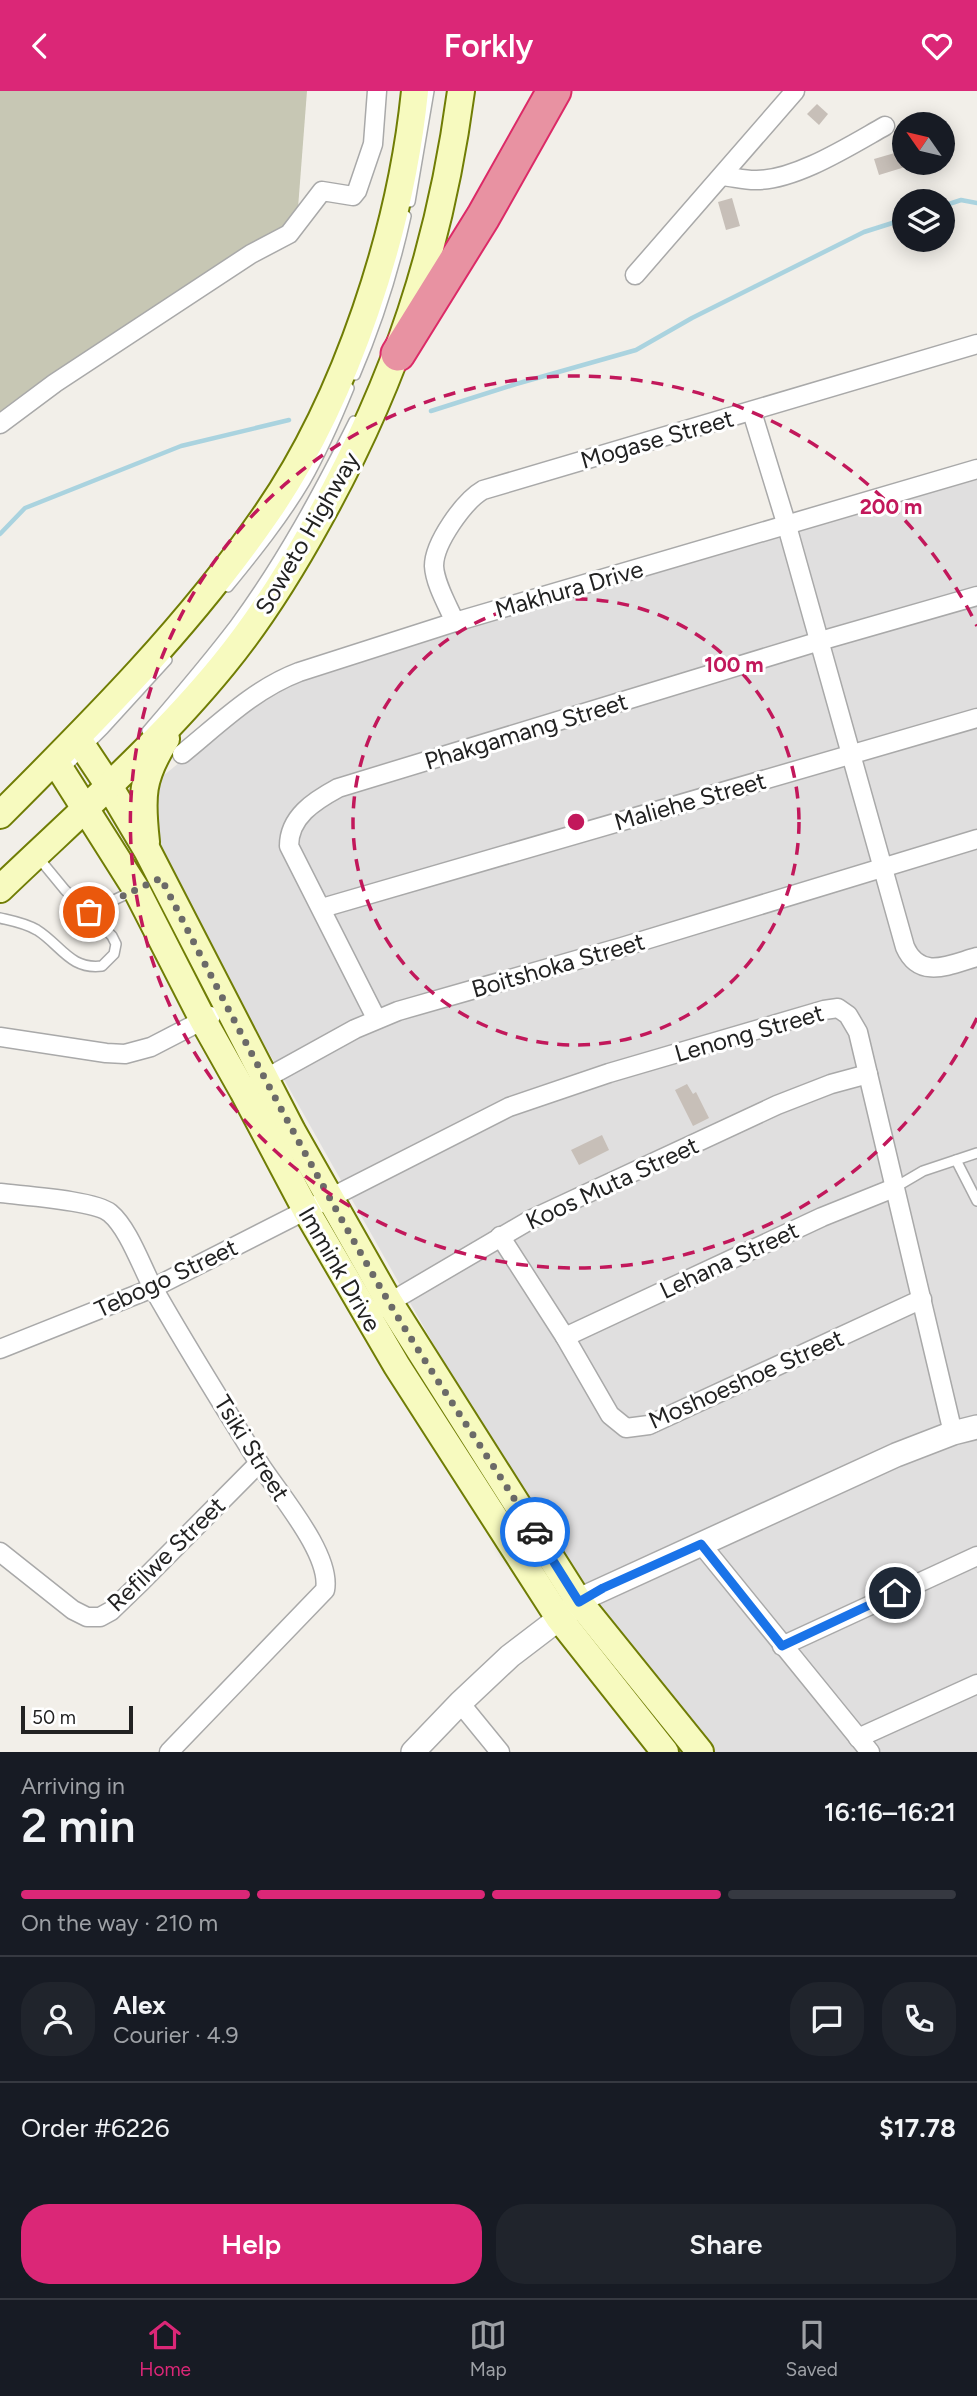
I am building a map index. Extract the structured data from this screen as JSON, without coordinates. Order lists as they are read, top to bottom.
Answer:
{
  "streets": {
    "main road": ["Soweto Highway", "Immink Drive"],
    "street": [
      "Mogase Street",
      "Makhura Drive",
      "Phakgamang Street",
      "Maliehe Street",
      "Boitshoka Street",
      "Lenong Street",
      "Koos Muta Street",
      "Lehana Street",
      "Tebogo Street",
      "Moshoeshoe Street",
      "Tsiki Street",
      "Refilwe Street"
    ]
  },
  "crossings": [
    ["Mogase Street", "Makhura Drive"],
    ["Soweto Highway", "Immink Drive"],
    ["Phakgamang Street", "Maliehe Street"],
    ["Phakgamang Street", "Boitshoka Street"],
    ["Boitshoka Street", "Immink Drive"],
    ["Lenong Street", "Koos Muta Street"],
    ["Lenong Street", "Lehana Street"],
    ["Lenong Street", "Immink Drive"],
    ["Lenong Street", "Tebogo Street"],
    ["Lenong Street", "Moshoeshoe Street"],
    ["Koos Muta Street", "Immink Drive"],
    ["Koos Muta Street", "Moshoeshoe Street"],
    ["Lehana Street", "Moshoeshoe Street"],
    ["Immink Drive", "Tebogo Street"],
    ["Tebogo Street", "Tsiki Street"],
    ["Tsiki Street", "Refilwe Street"]
  ],
  "scale_bar": "50 m",
  "north": "top left",
  "page": {
    "header": "Forkly",
    "scale": "50 m",
    "heading": ["2 min", "Arriving in", "16:16–16:21"],
    "panel": [
      "Alex",
      "Courier · 4.9",
      "Order #6226",
      "$17.78"
    ],
    "bar": "On the way · 210 m",
    "buttons": ["Help", "Share"],
    "tabs": ["Home", "Map", "Saved"]
  },
  "rings": ["200 m", "100 m"]
}
